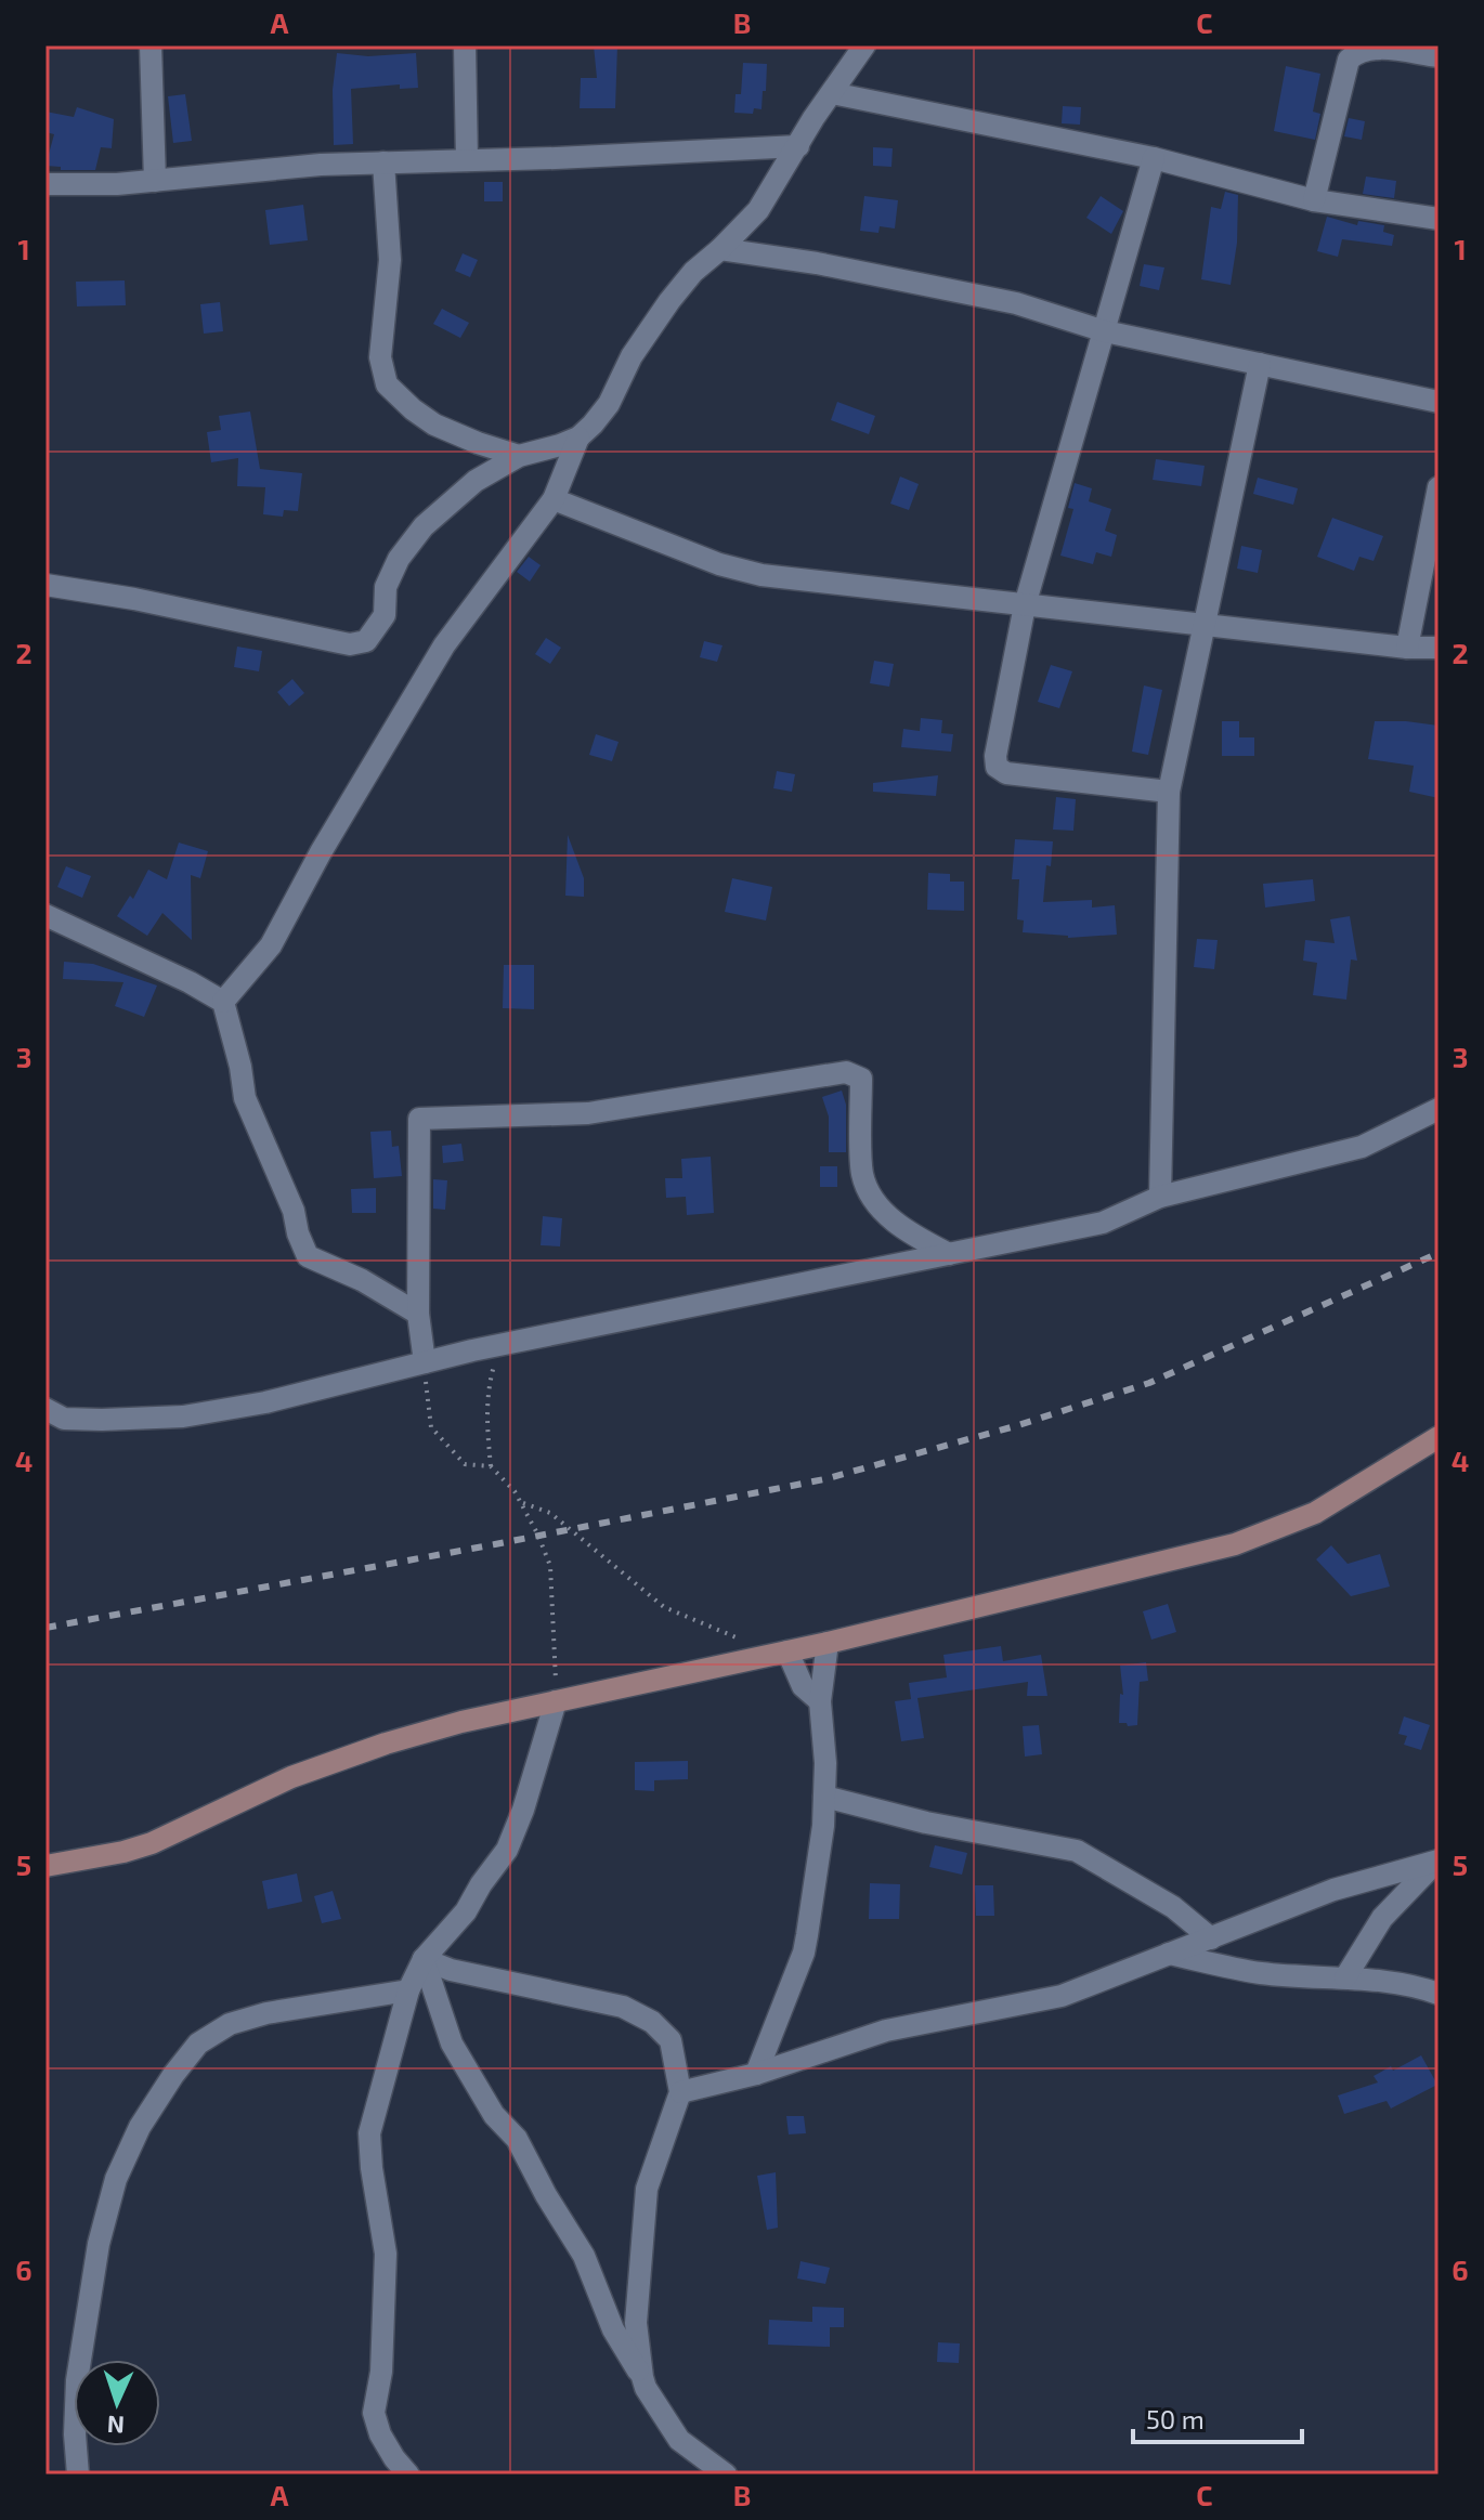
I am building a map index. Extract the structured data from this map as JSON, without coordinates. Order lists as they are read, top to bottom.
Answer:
{
  "scale_bar": "50 m",
  "north": "bottom",
  "grid": {
    "columns": ["A", "B", "C"],
    "rows": [
      "1",
      "2",
      "3",
      "4",
      "5",
      "6"
    ]
  }
}
